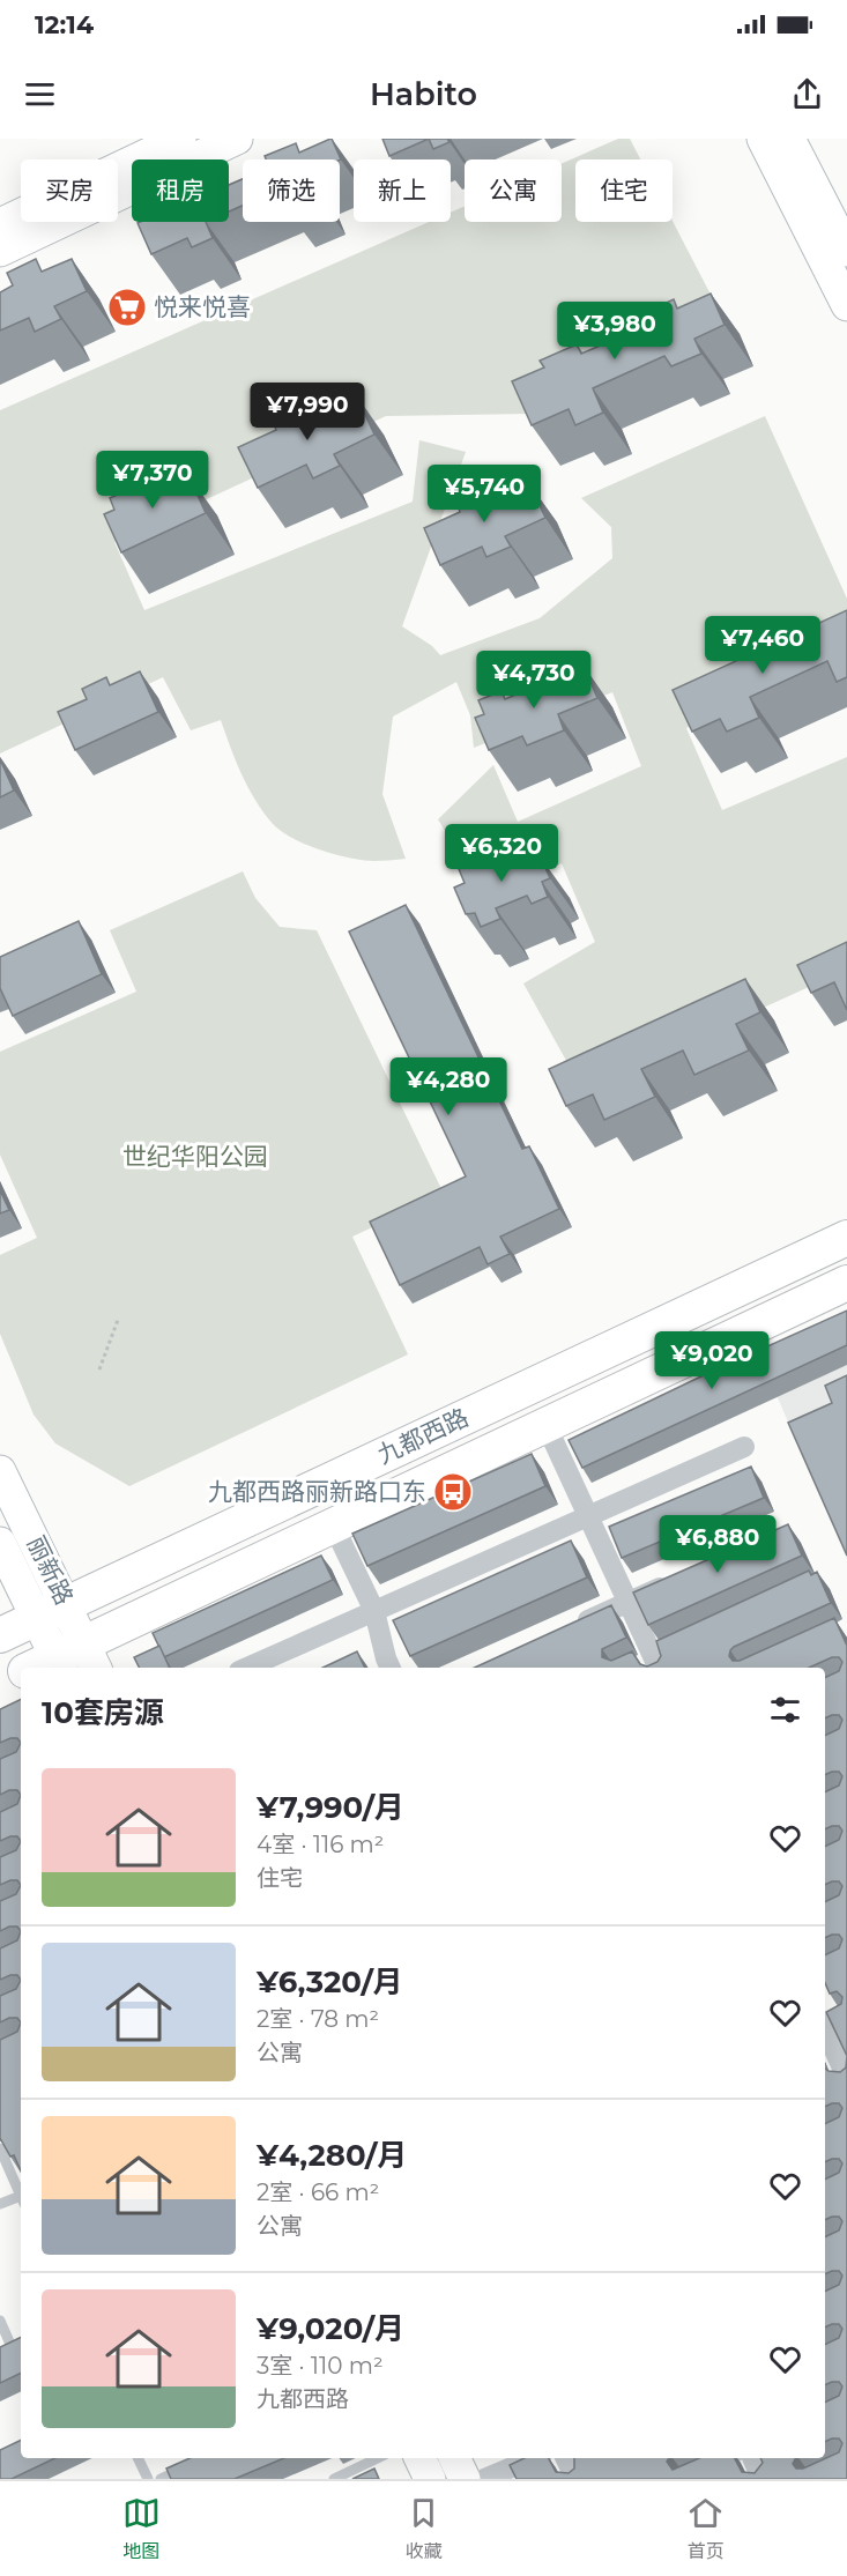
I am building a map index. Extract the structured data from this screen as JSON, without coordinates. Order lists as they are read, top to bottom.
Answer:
{
  "streets": {
    "main road": ["九都西路", "丽新路"]
  },
  "crossings": [
    ["九都西路", "丽新路"]
  ],
  "parks": ["世纪华阳公园"],
  "places": {
    "supermarket": ["悦来悦喜"],
    "bus stop": ["九都西路丽新路口东"]
  },
  "page": {
    "status": "12:14",
    "header": "Habito",
    "chip": [
      "买房",
      "租房",
      "筛选",
      "新上",
      "公寓",
      "住宅"
    ],
    "price": [
      "¥3,980",
      "¥7,990",
      "¥7,370",
      "¥5,740",
      "¥7,460",
      "¥4,730",
      "¥6,320",
      "¥4,280",
      "¥9,020",
      "¥6,880"
    ],
    "heading": "10套房源",
    "list": [
      {
        "name": "¥7,990/月",
        "note": "4室 · 116 m² · 住宅"
      },
      {
        "name": "¥6,320/月",
        "note": "2室 · 78 m² · 公寓"
      },
      {
        "name": "¥4,280/月",
        "note": "2室 · 66 m² · 公寓"
      },
      {
        "name": "¥9,020/月",
        "note": "3室 · 110 m² · 九都西路"
      }
    ],
    "tabs": ["地图", "收藏", "首页"]
  }
}
